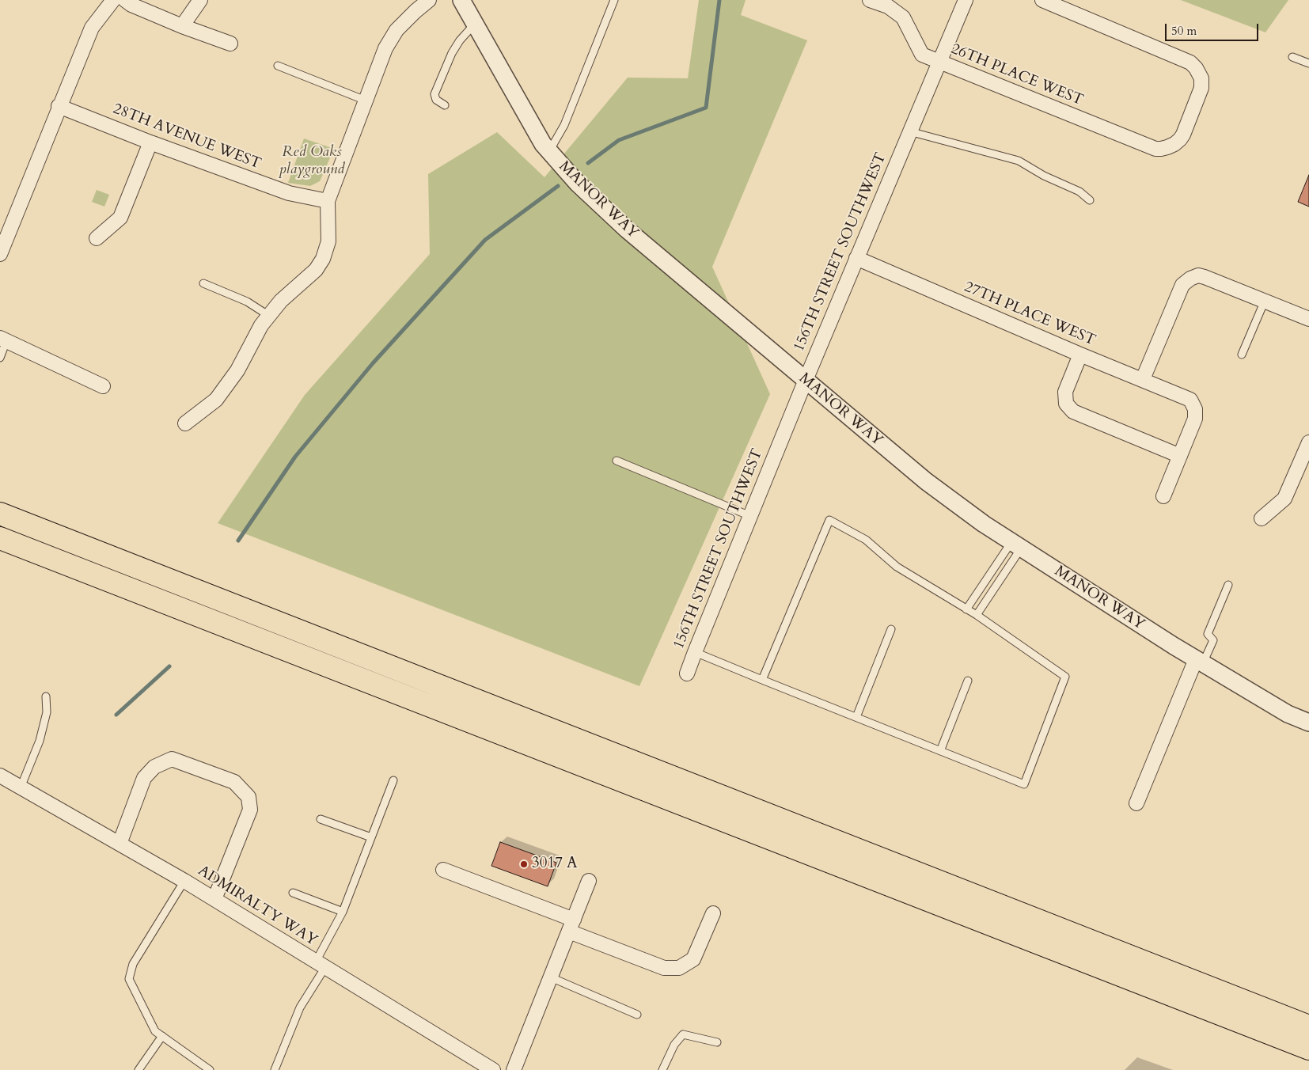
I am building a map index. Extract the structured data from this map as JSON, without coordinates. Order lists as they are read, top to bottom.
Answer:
{
  "streets": {
    "street": [
      "26TH PLACE WEST",
      "28TH AVENUE WEST",
      "MANOR WAY",
      "156TH STREET SOUTHWEST",
      "27TH PLACE WEST",
      "ADMIRALTY WAY"
    ]
  },
  "crossings": [
    ["26TH PLACE WEST", "156TH STREET SOUTHWEST"],
    ["MANOR WAY", "156TH STREET SOUTHWEST"],
    ["156TH STREET SOUTHWEST", "27TH PLACE WEST"]
  ],
  "parks": ["Red Oaks playground"],
  "places": ["3017 A"],
  "scale_bar": "50 m"
}
